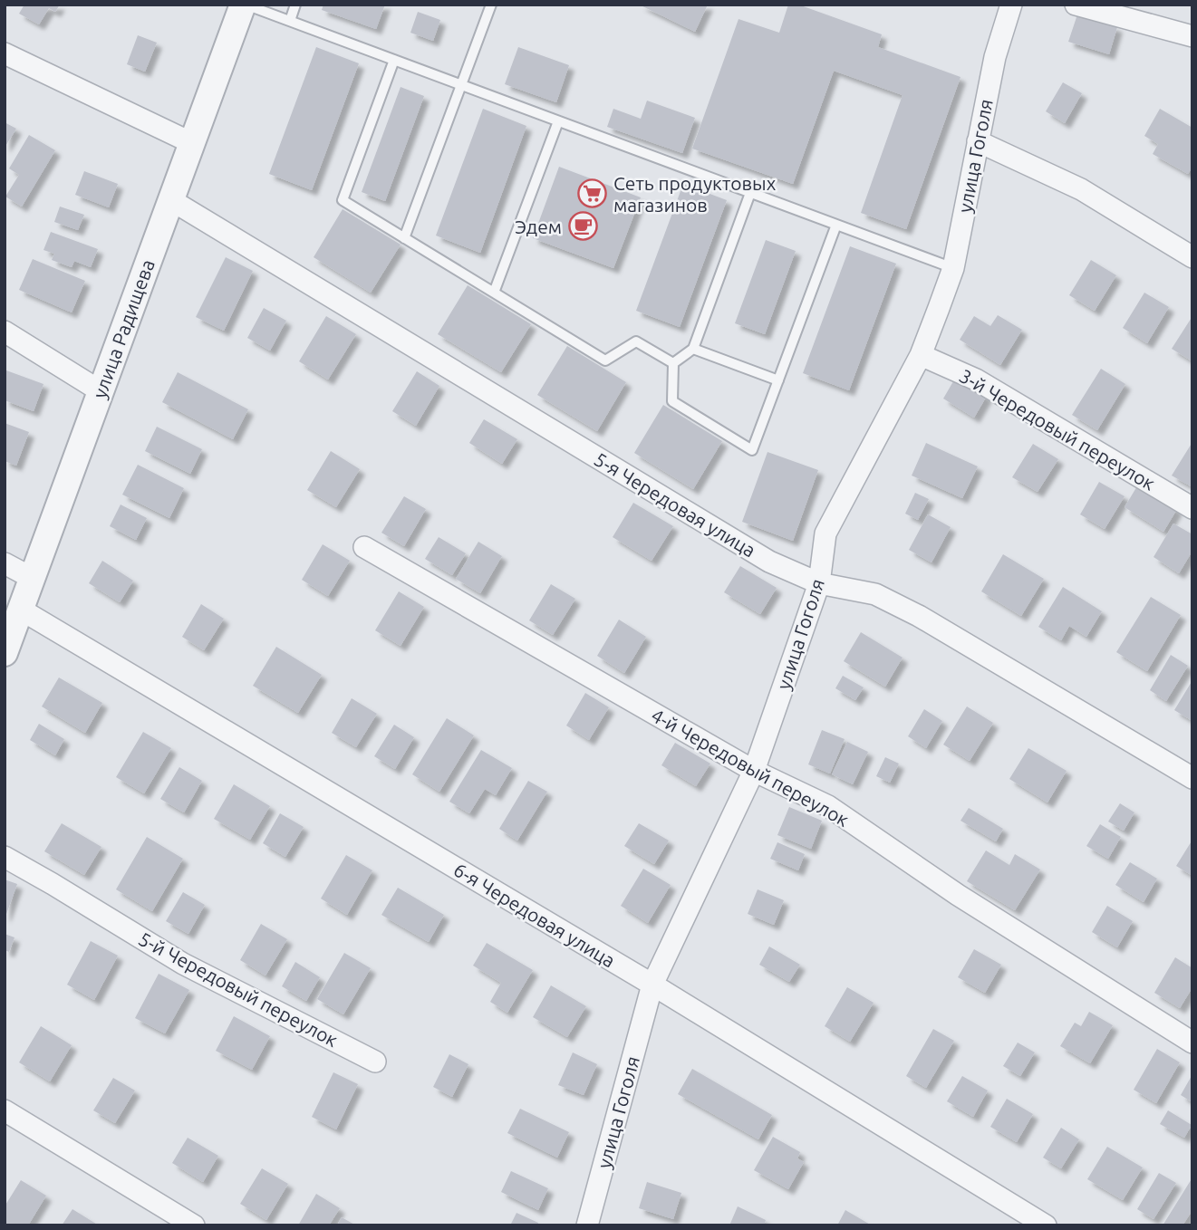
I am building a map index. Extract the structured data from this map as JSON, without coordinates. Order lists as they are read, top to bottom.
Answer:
{
  "streets": {
    "street": [
      "улица Гоголя",
      "улица Радищева",
      "3-й Чередовый переулок",
      "5-я Чередовая улица",
      "4-й Чередовый переулок",
      "6-я Чередовая улица",
      "5-й Чередовый переулок"
    ]
  },
  "crossings": [
    ["улица Гоголя", "3-й Чередовый переулок"],
    ["улица Гоголя", "5-я Чередовая улица"],
    ["улица Гоголя", "4-й Чередовый переулок"],
    ["улица Гоголя", "6-я Чередовая улица"],
    ["улица Радищева", "5-я Чередовая улица"],
    ["улица Радищева", "6-я Чередовая улица"]
  ],
  "places": {
    "supermarket": ["Сеть продуктовых магазинов"],
    "cafe": ["Эдем"]
  }
}
